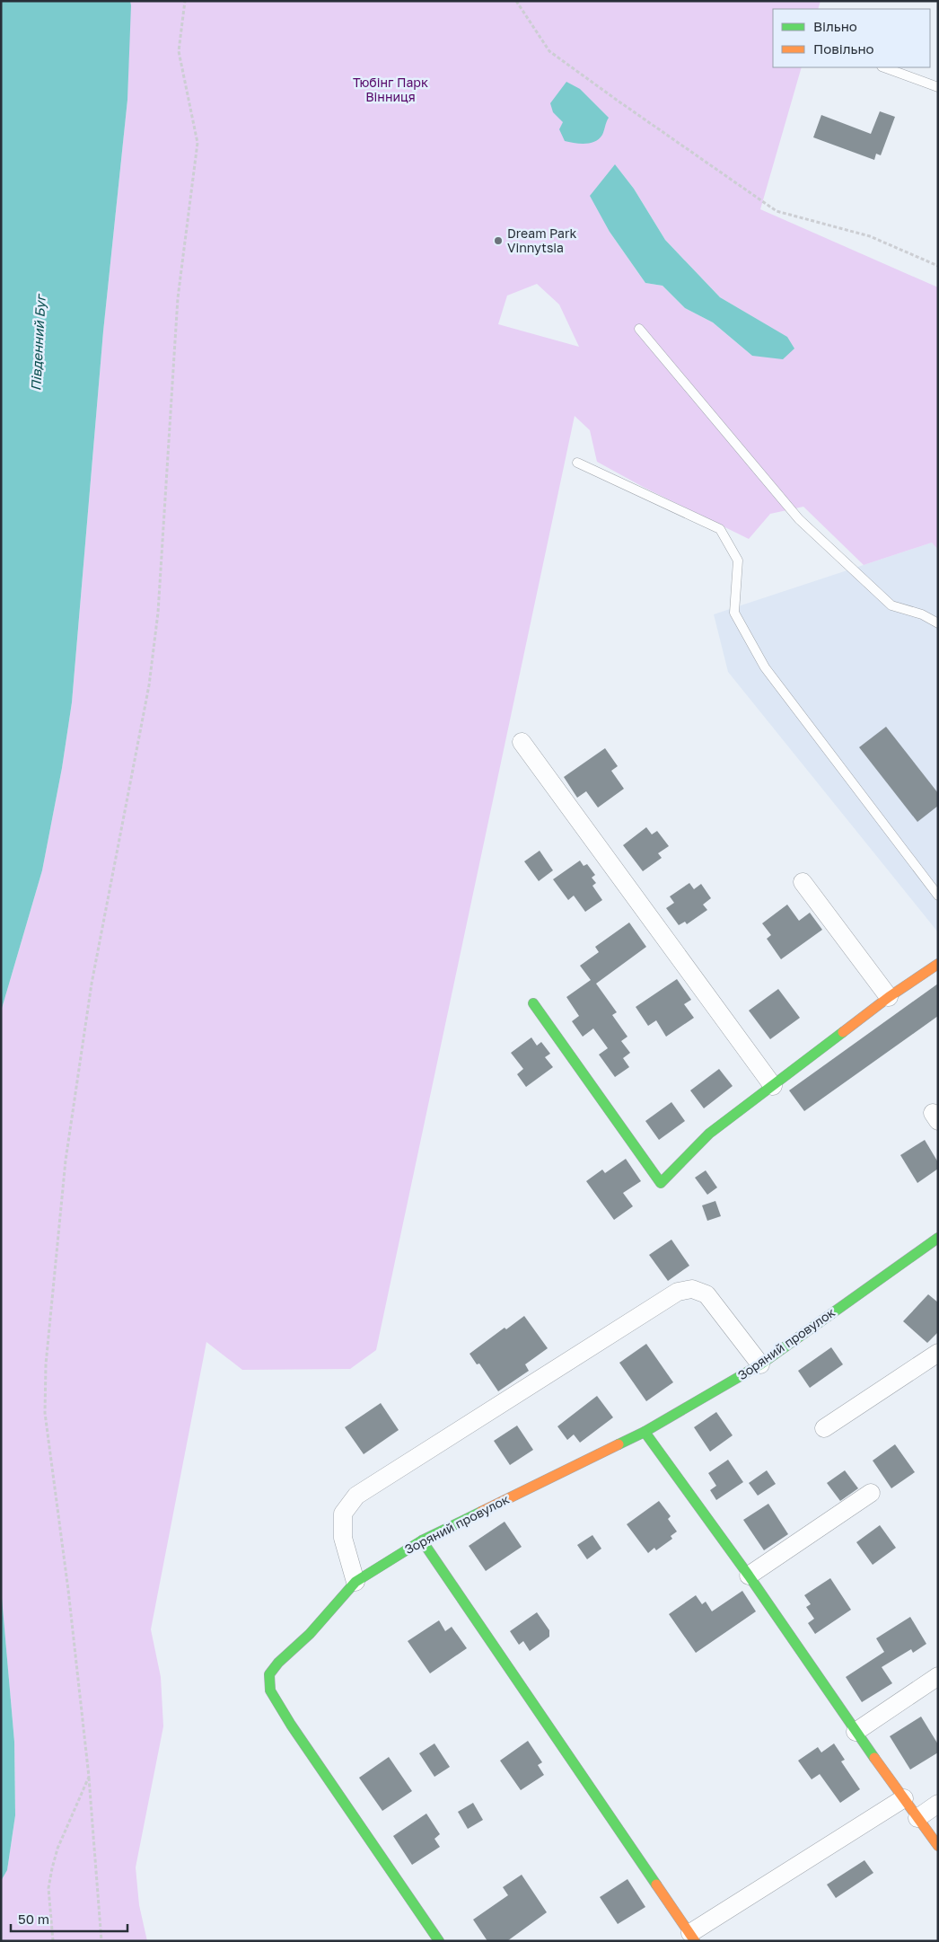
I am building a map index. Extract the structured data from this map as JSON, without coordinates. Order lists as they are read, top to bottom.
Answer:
{
  "streets": {
    "street": ["Зоряний провулок"]
  },
  "water": ["Південний Буг"],
  "parks": ["Тюбінг Парк Вінниця"],
  "places": ["Dream Park Vinnytsia"],
  "legend": ["Вільно", "Повільно"],
  "scale_bar": "50 m"
}
